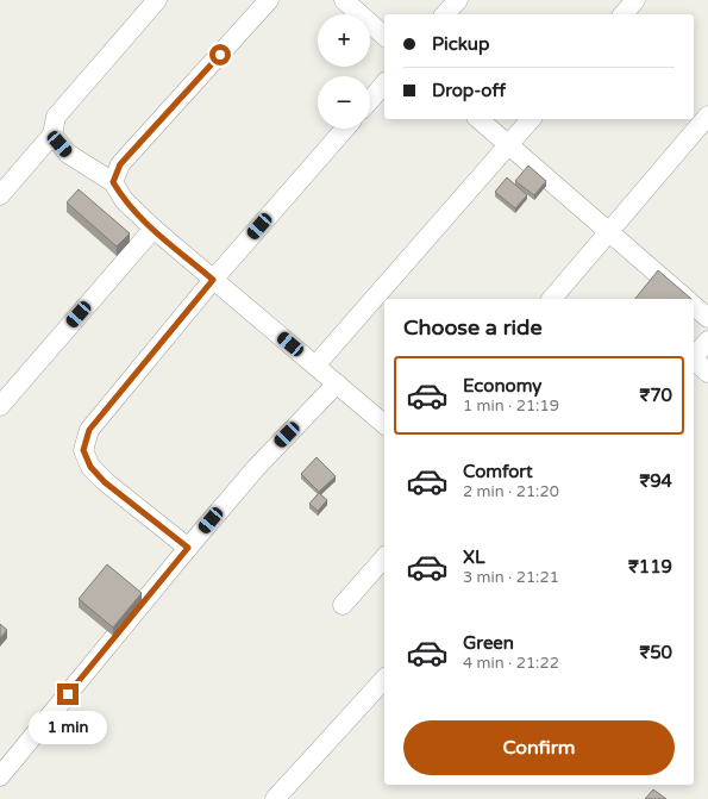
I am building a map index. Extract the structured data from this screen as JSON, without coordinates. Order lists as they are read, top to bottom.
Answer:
{
  "page": {
    "map_buttons": ["+", "−"],
    "banner": ["Pickup", "Drop-off"],
    "heading": "Choose a ride",
    "list": [
      {
        "name": "Economy",
        "note": "1 min · 21:19",
        "value": "₹70"
      },
      {
        "name": "Comfort",
        "note": "2 min · 21:20",
        "value": "₹94"
      },
      {
        "name": "XL",
        "note": "3 min · 21:21",
        "value": "₹119"
      },
      {
        "name": "Green",
        "note": "4 min · 21:22",
        "value": "₹50"
      }
    ],
    "bubble": "1 min",
    "buttons": "Confirm"
  }
}
